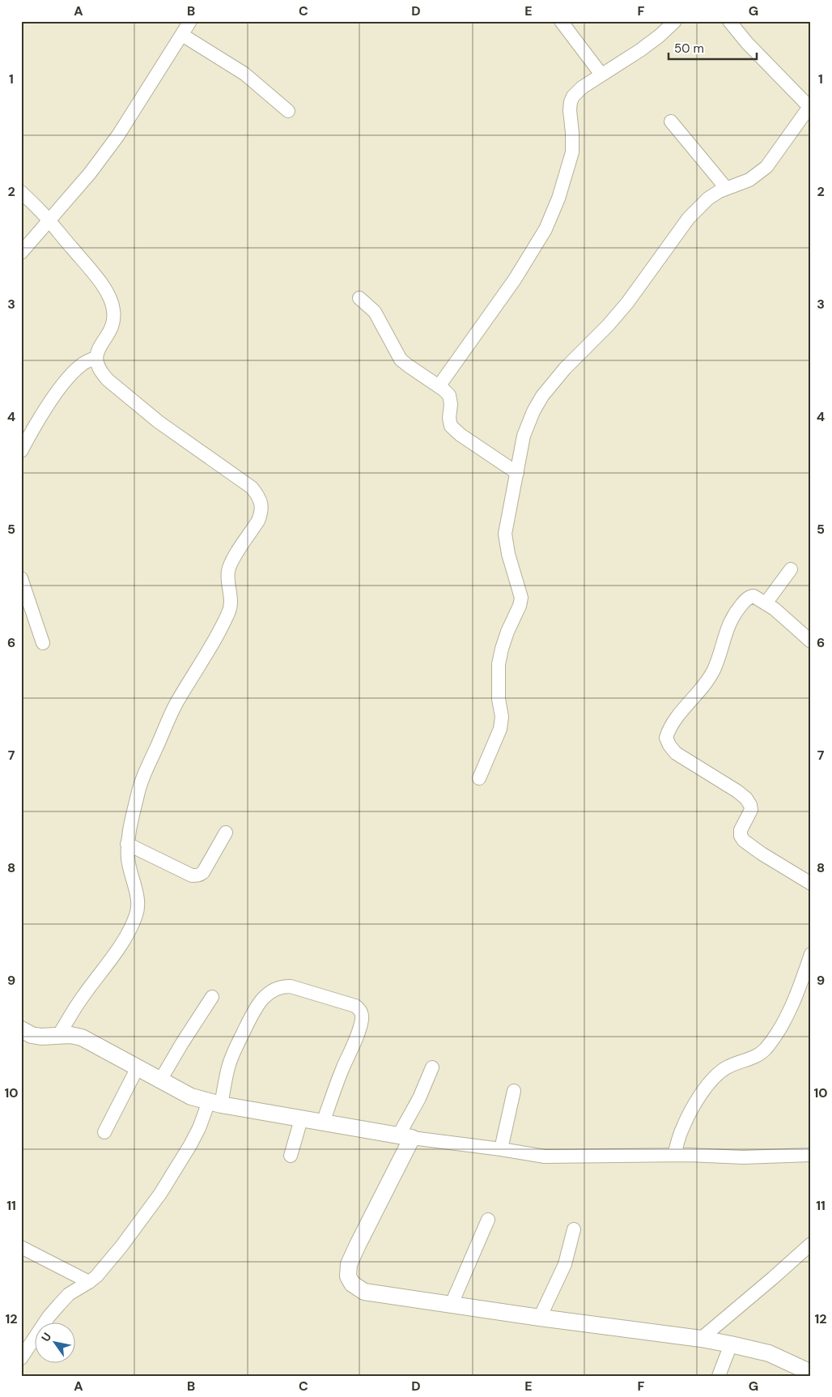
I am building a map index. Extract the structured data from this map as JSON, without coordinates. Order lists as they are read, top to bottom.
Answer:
{
  "scale_bar": "50 m",
  "north": "top left",
  "grid": {
    "columns": [
      "A",
      "B",
      "C",
      "D",
      "E",
      "F",
      "G"
    ],
    "rows": [
      "1",
      "2",
      "3",
      "4",
      "5",
      "6",
      "7",
      "8",
      "9",
      "10",
      "11",
      "12"
    ]
  }
}
